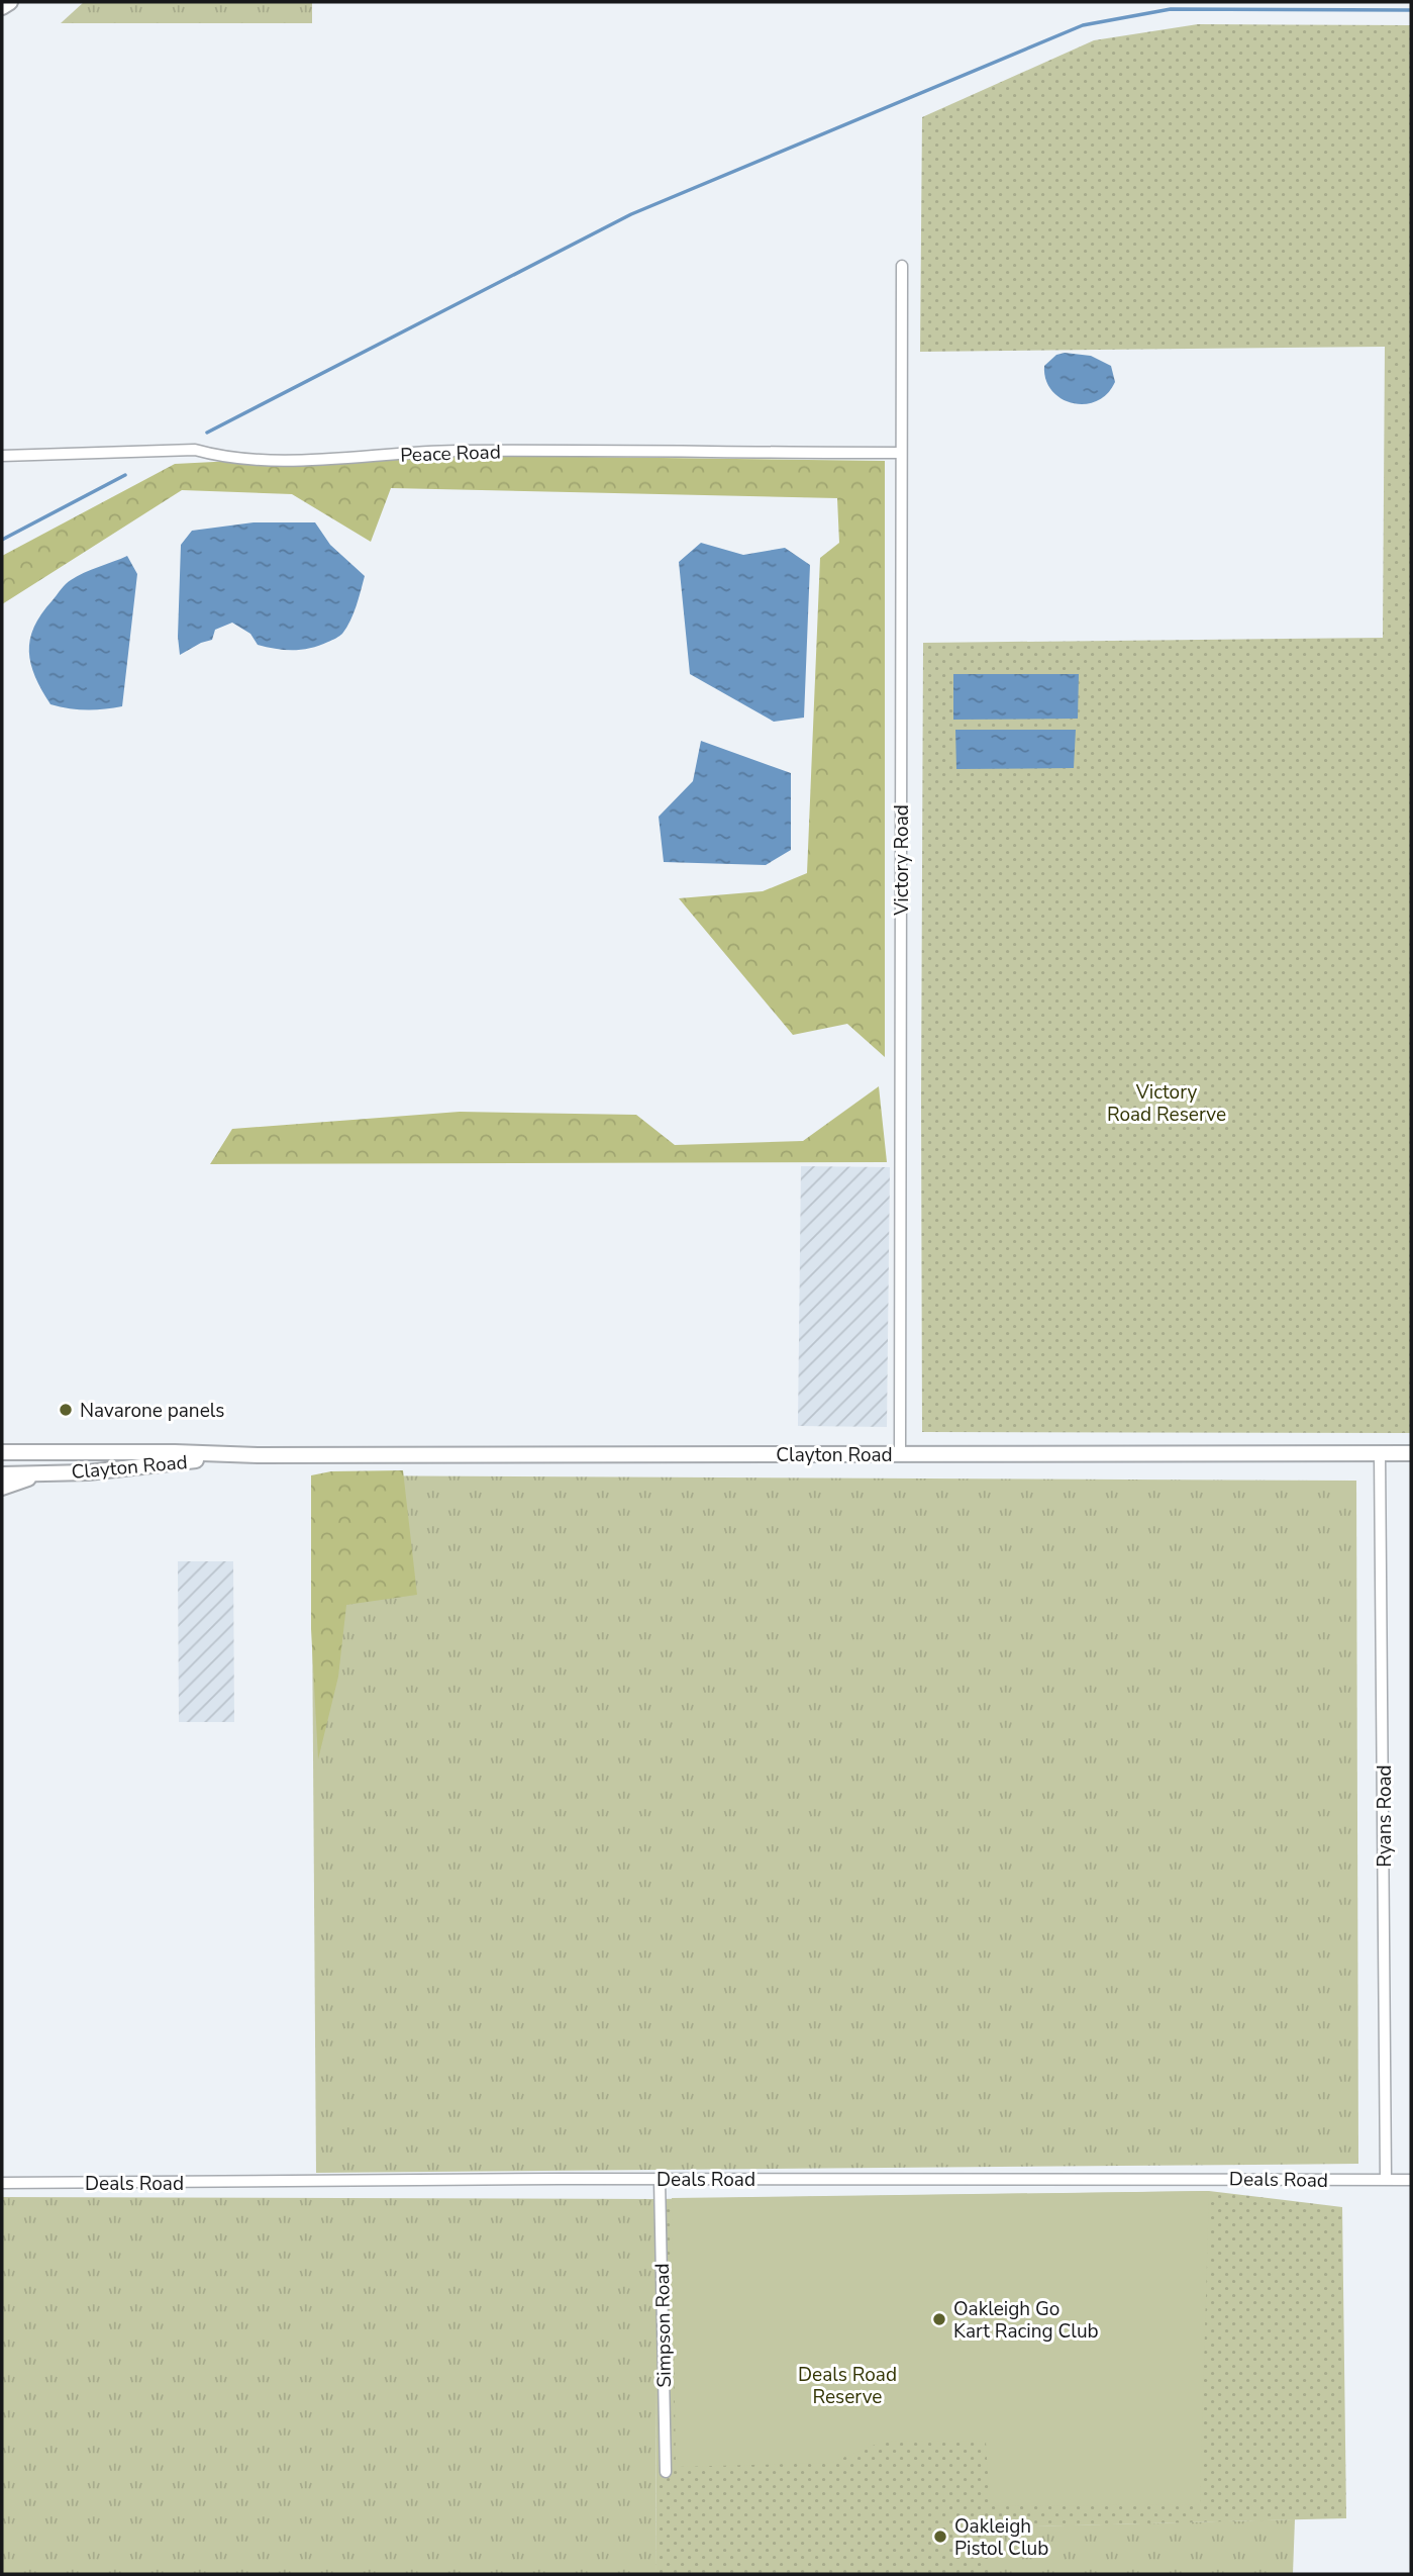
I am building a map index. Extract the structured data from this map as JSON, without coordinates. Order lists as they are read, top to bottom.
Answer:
{
  "streets": {
    "main road": ["Clayton Road"],
    "street": [
      "Peace Road",
      "Victory Road",
      "Ryans Road",
      "Deals Road",
      "Simpson Road"
    ]
  },
  "crossings": [
    ["Peace Road", "Victory Road"],
    ["Victory Road", "Clayton Road"],
    ["Clayton Road", "Ryans Road"],
    ["Ryans Road", "Deals Road"],
    ["Deals Road", "Simpson Road"]
  ],
  "parks": ["Victory Road Reserve", "Deals Road Reserve"],
  "places": ["Navarone panels", "Oakleigh Go Kart Racing Club", "Oakleigh Pistol Club"]
}
